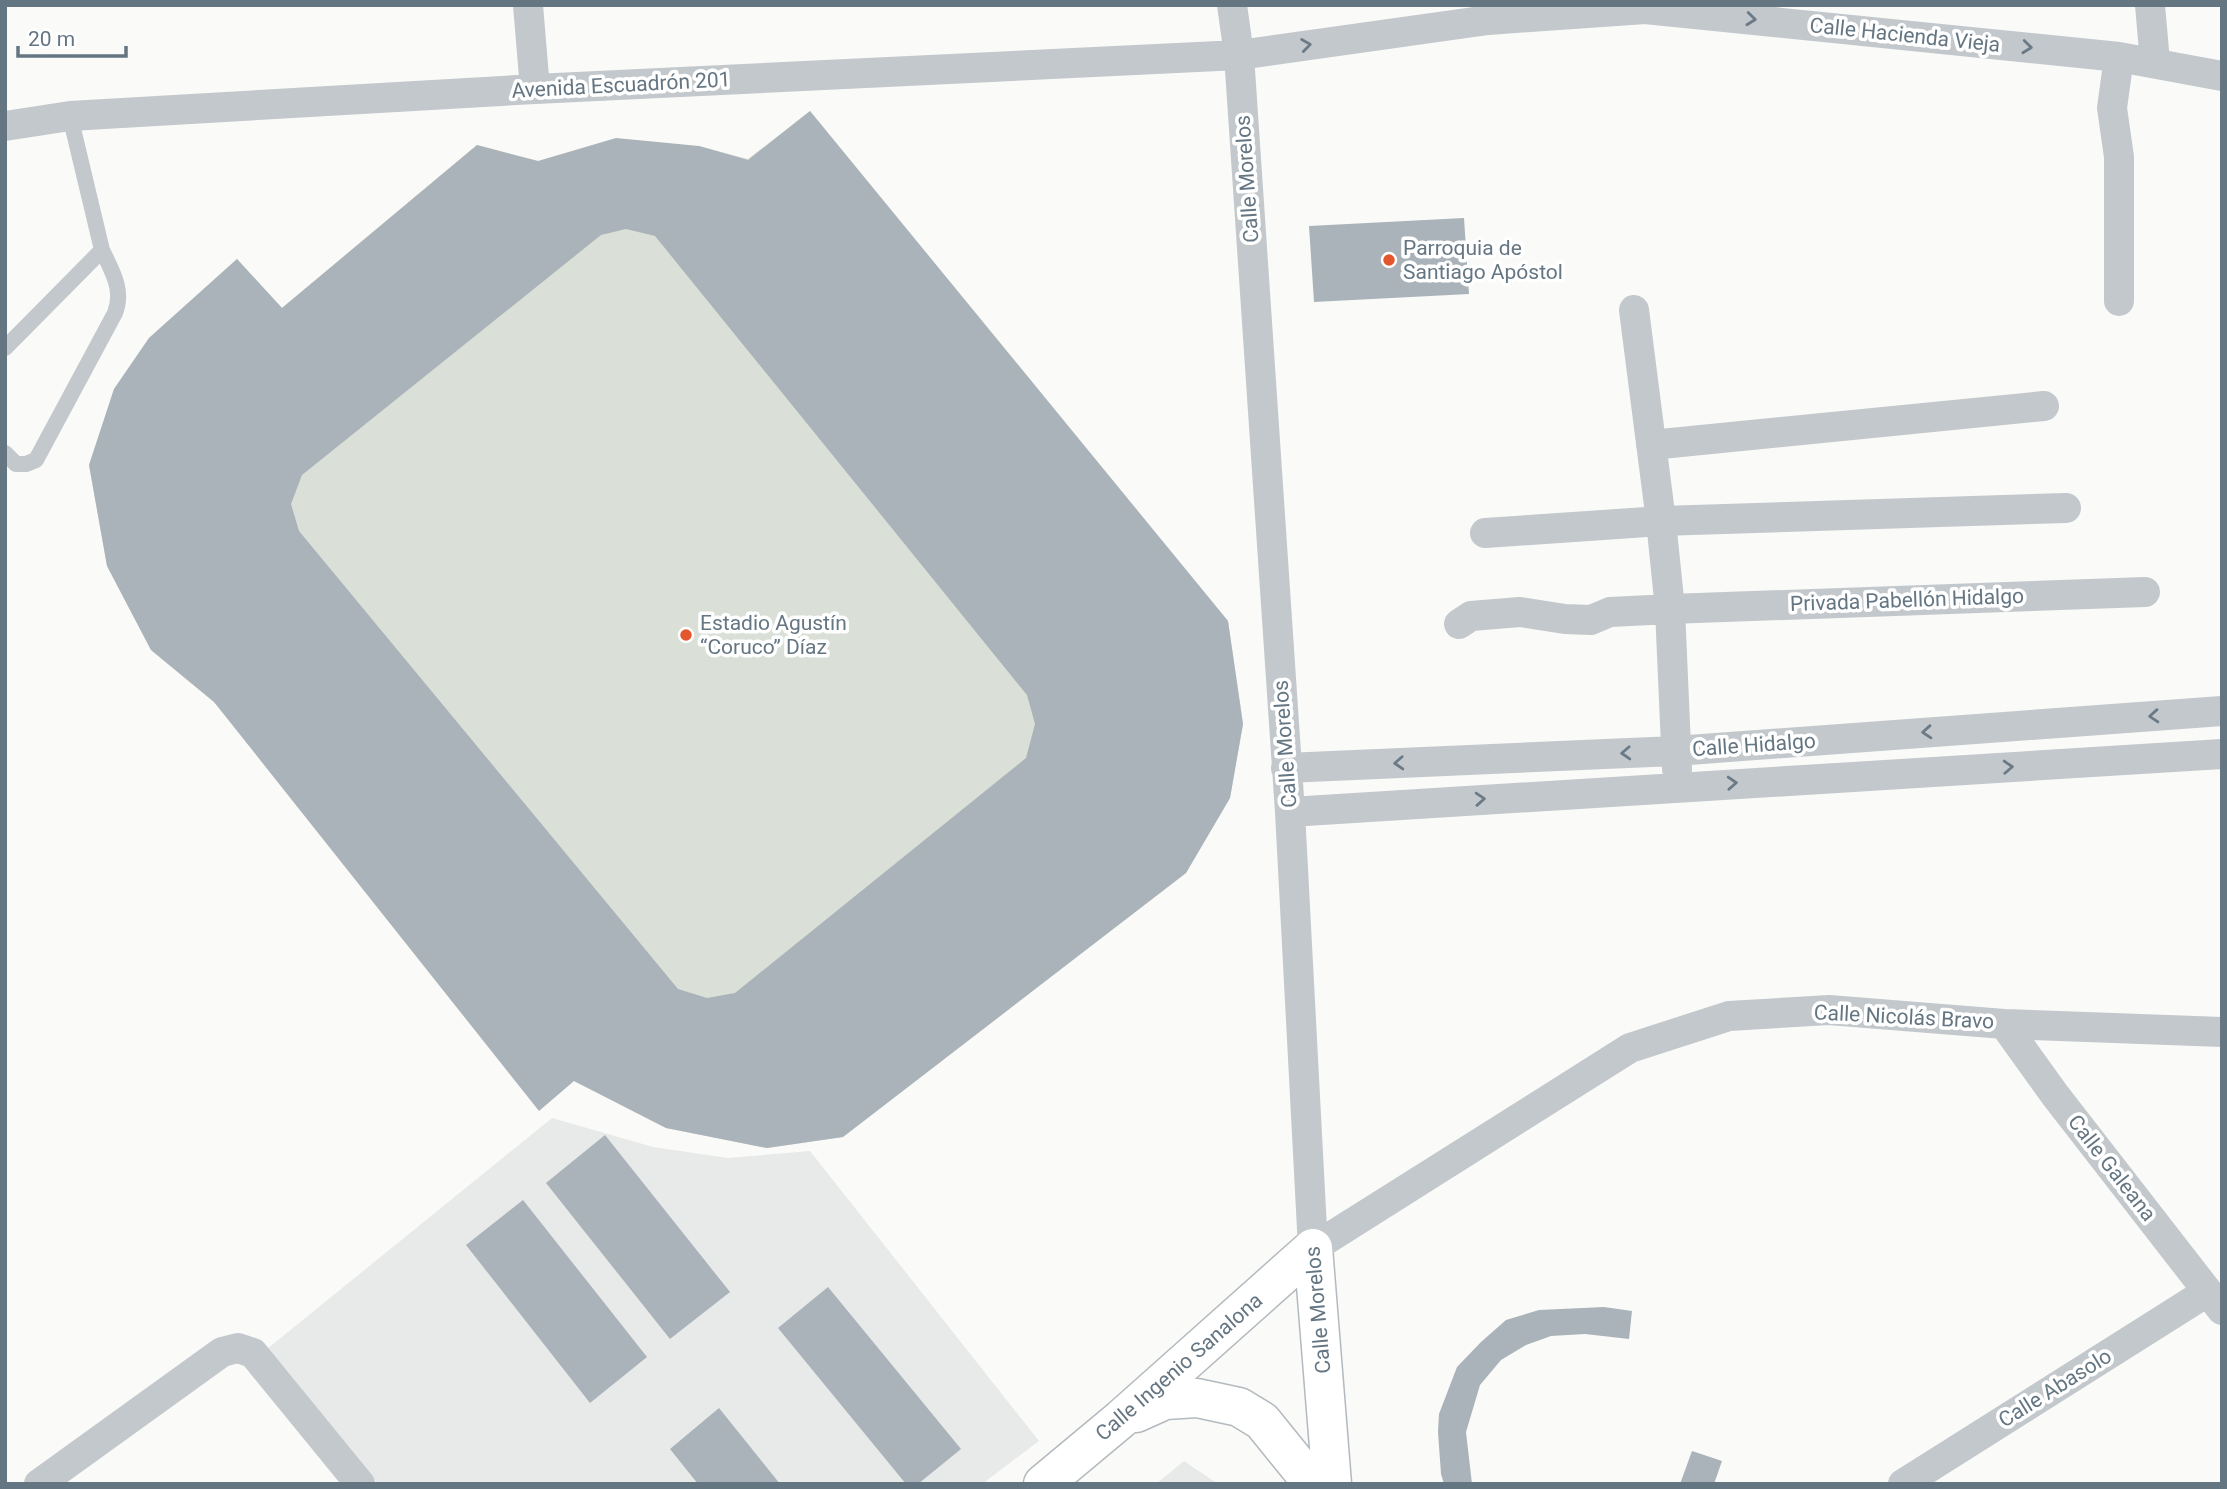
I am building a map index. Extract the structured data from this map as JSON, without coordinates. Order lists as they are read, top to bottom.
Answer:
{
  "streets": {
    "main road": ["Calle Morelos", "Calle Ingenio Sanalona"],
    "street": [
      "Calle Hacienda Vieja",
      "Avenida Escuadrón 201",
      "Privada Pabellón Hidalgo",
      "Calle Hidalgo",
      "Calle Nicolás Bravo",
      "Calle Galeana",
      "Calle Abasolo"
    ]
  },
  "crossings": [
    ["Calle Hacienda Vieja", "Avenida Escuadrón 201"],
    ["Calle Hacienda Vieja", "Calle Morelos"],
    ["Avenida Escuadrón 201", "Calle Morelos"],
    ["Calle Morelos", "Calle Hidalgo"],
    ["Calle Morelos", "Calle Nicolás Bravo"],
    ["Calle Morelos", "Calle Ingenio Sanalona"],
    ["Calle Nicolás Bravo", "Calle Galeana"],
    ["Calle Nicolás Bravo", "Calle Ingenio Sanalona"],
    ["Calle Galeana", "Calle Abasolo"]
  ],
  "one_way": ["Calle Hacienda Vieja"],
  "places": ["Parroquia de Santiago Apóstol", "Estadio Agustín “Coruco” Díaz"],
  "scale_bar": "20 m"
}
